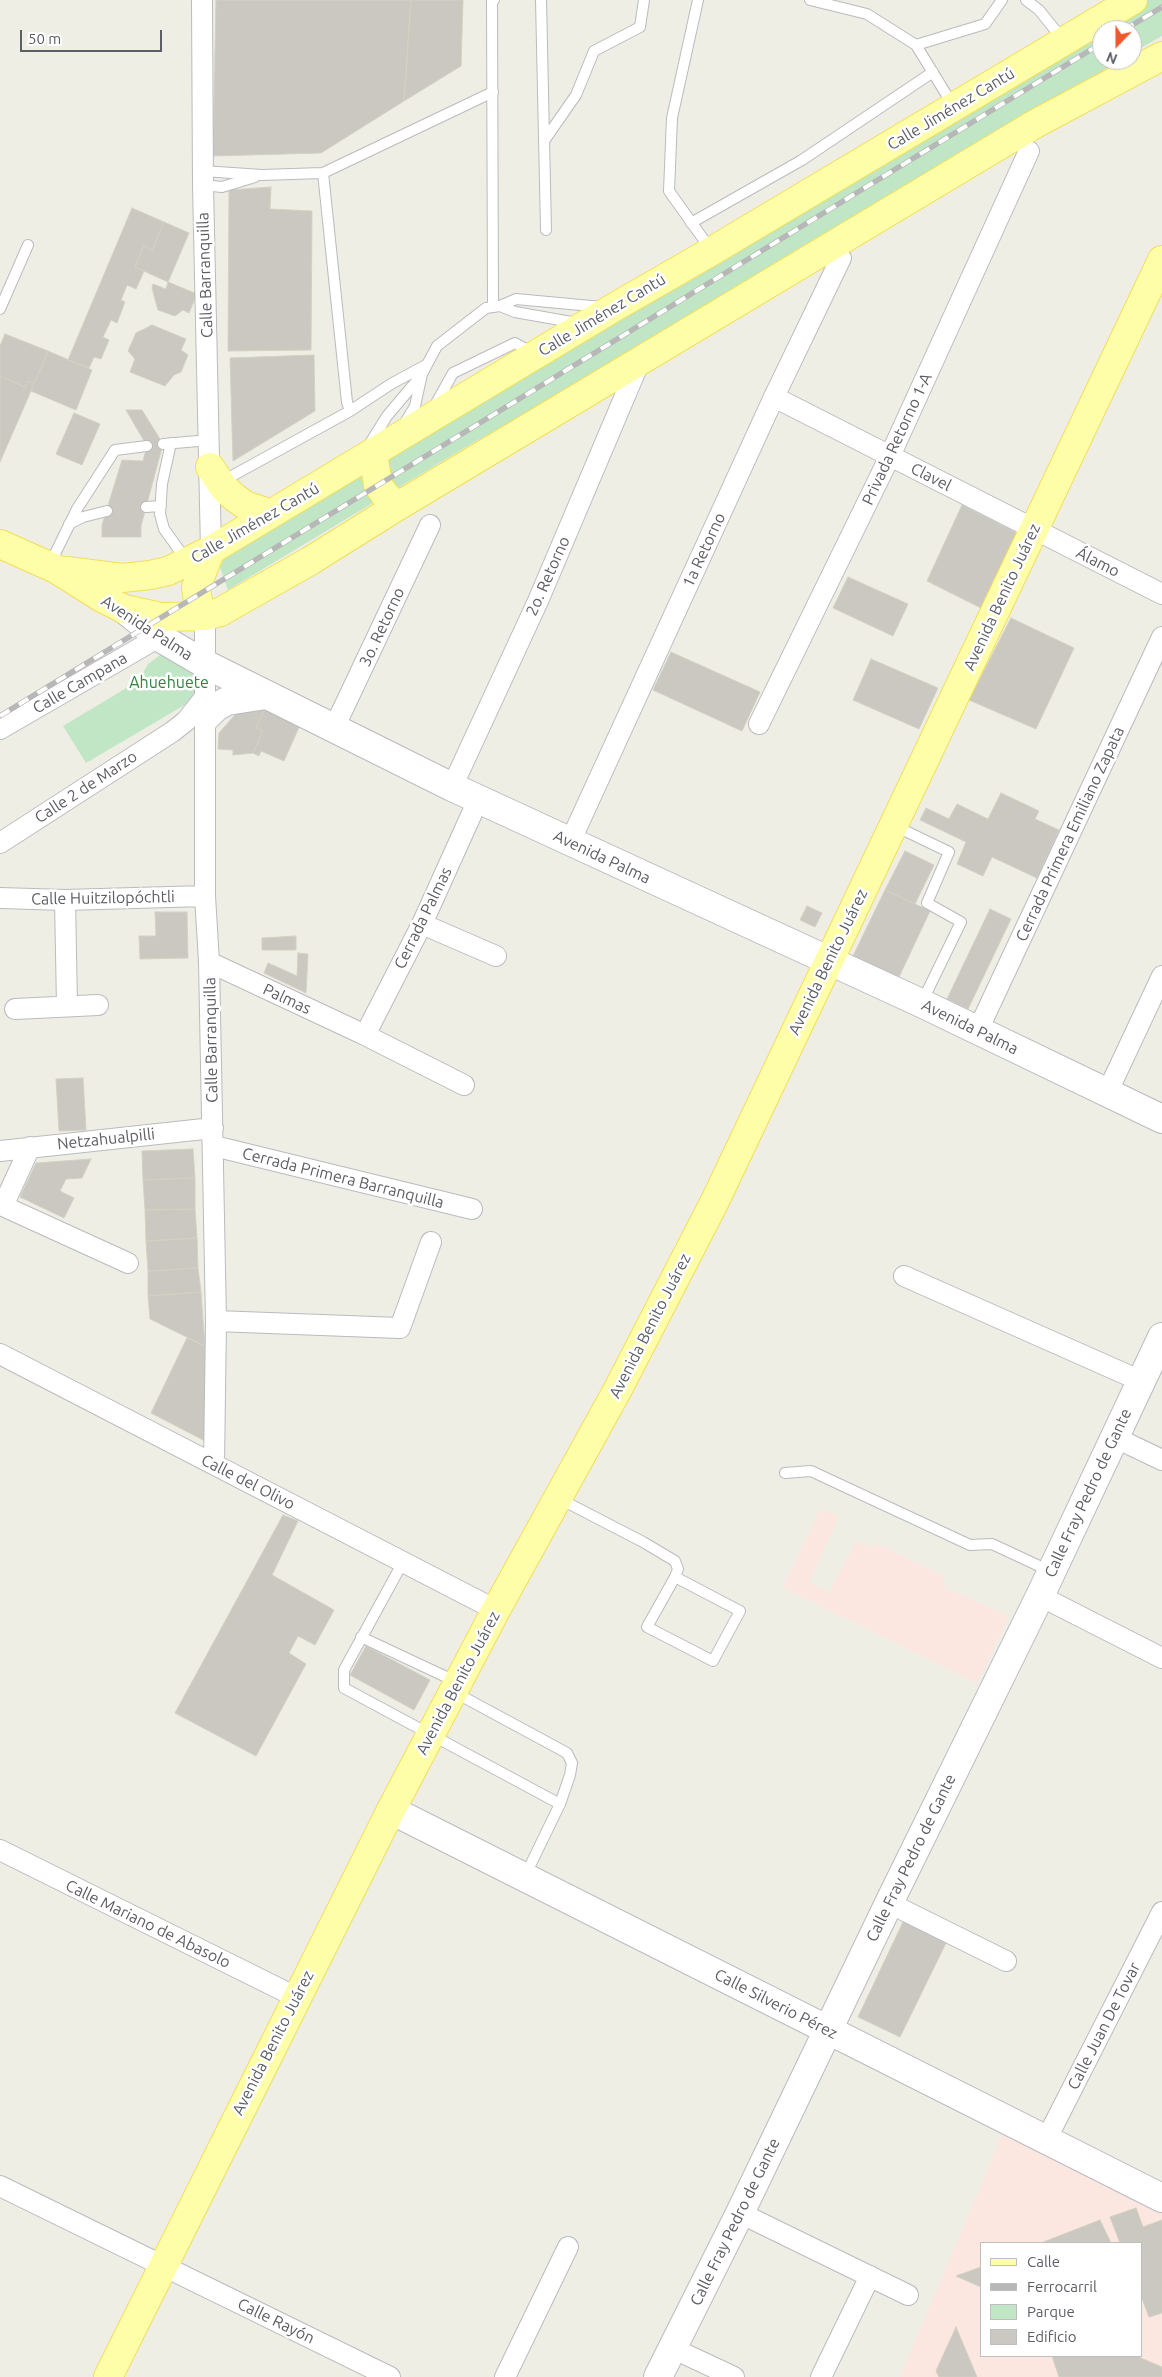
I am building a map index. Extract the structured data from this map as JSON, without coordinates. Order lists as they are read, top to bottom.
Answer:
{
  "streets": {
    "main road": [
      "Calle Jiménez Cantú",
      "Avenida Benito Juárez",
      "Avenida Palma",
      "Calle Fray Pedro de Gante",
      "Calle Silverio Pérez"
    ],
    "street": [
      "Calle Barranquilla",
      "Privada Retorno 1-A",
      "Clavel",
      "1a Retorno",
      "Álamo",
      "2o. Retorno",
      "3o. Retorno",
      "Calle Campana",
      "Calle 2 de Marzo",
      "Cerrada Primera Emiliano Zapata",
      "Calle Huitzilopóchtli",
      "Cerrada Palmas",
      "Palmas",
      "Netzahualpilli",
      "Cerrada Primera Barranquilla",
      "Calle del Olivo",
      "Calle Mariano de Abasolo",
      "Calle Juan De Tovar",
      "Calle Rayón"
    ]
  },
  "crossings": [
    ["Calle Jiménez Cantú", "Calle Barranquilla"],
    ["Calle Jiménez Cantú", "Avenida Palma"],
    ["Calle Barranquilla", "Avenida Palma"],
    ["Calle Barranquilla", "Calle 2 de Marzo"],
    ["Calle Barranquilla", "Calle Huitzilopóchtli"],
    ["Calle Barranquilla", "Palmas"],
    ["Calle Barranquilla", "Netzahualpilli"],
    ["Calle Barranquilla", "Cerrada Primera Barranquilla"],
    ["Calle Barranquilla", "Calle del Olivo"],
    ["Privada Retorno 1-A", "Clavel"],
    ["Clavel", "1a Retorno"],
    ["Clavel", "Álamo"],
    ["Clavel", "Avenida Benito Juárez"],
    ["1a Retorno", "Avenida Palma"],
    ["Álamo", "Avenida Benito Juárez"],
    ["2o. Retorno", "Avenida Palma"],
    ["Avenida Benito Juárez", "Avenida Palma"],
    ["Avenida Benito Juárez", "Calle del Olivo"],
    ["Avenida Benito Juárez", "Calle Mariano de Abasolo"],
    ["Avenida Benito Juárez", "Calle Silverio Pérez"],
    ["Avenida Benito Juárez", "Calle Rayón"],
    ["3o. Retorno", "Avenida Palma"],
    ["Avenida Palma", "Calle Campana"],
    ["Avenida Palma", "Cerrada Primera Emiliano Zapata"],
    ["Avenida Palma", "Cerrada Palmas"],
    ["Cerrada Palmas", "Palmas"],
    ["Netzahualpilli", "Cerrada Primera Barranquilla"],
    ["Calle Fray Pedro de Gante", "Calle Silverio Pérez"],
    ["Calle Silverio Pérez", "Calle Juan De Tovar"]
  ],
  "parks": ["Ahuehuete"],
  "legend": [
    "Calle",
    "Ferrocarril",
    "Parque",
    "Edificio"
  ],
  "scale_bar": "50 m",
  "north": "bottom"
}
